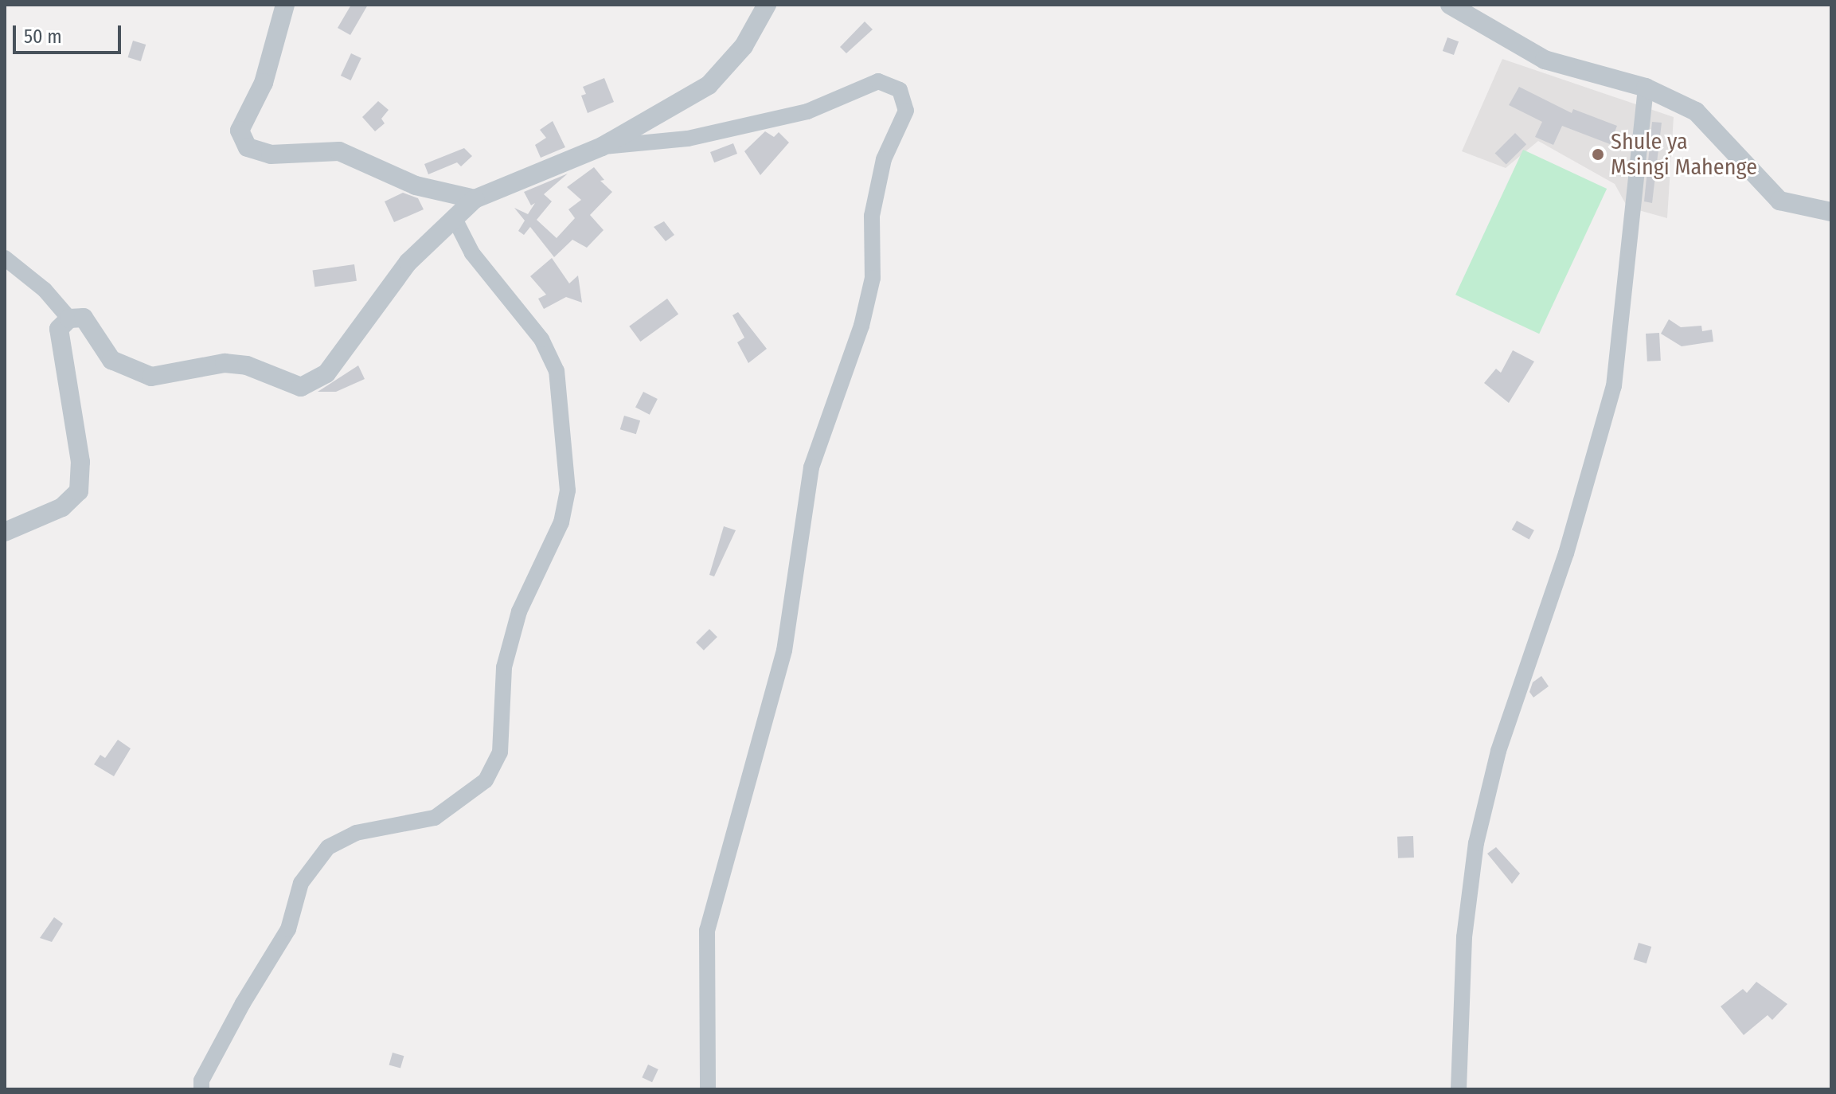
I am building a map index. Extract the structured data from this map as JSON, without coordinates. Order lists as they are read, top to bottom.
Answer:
{
  "places": ["Shule ya Msingi Mahenge"],
  "scale_bar": "50 m"
}
